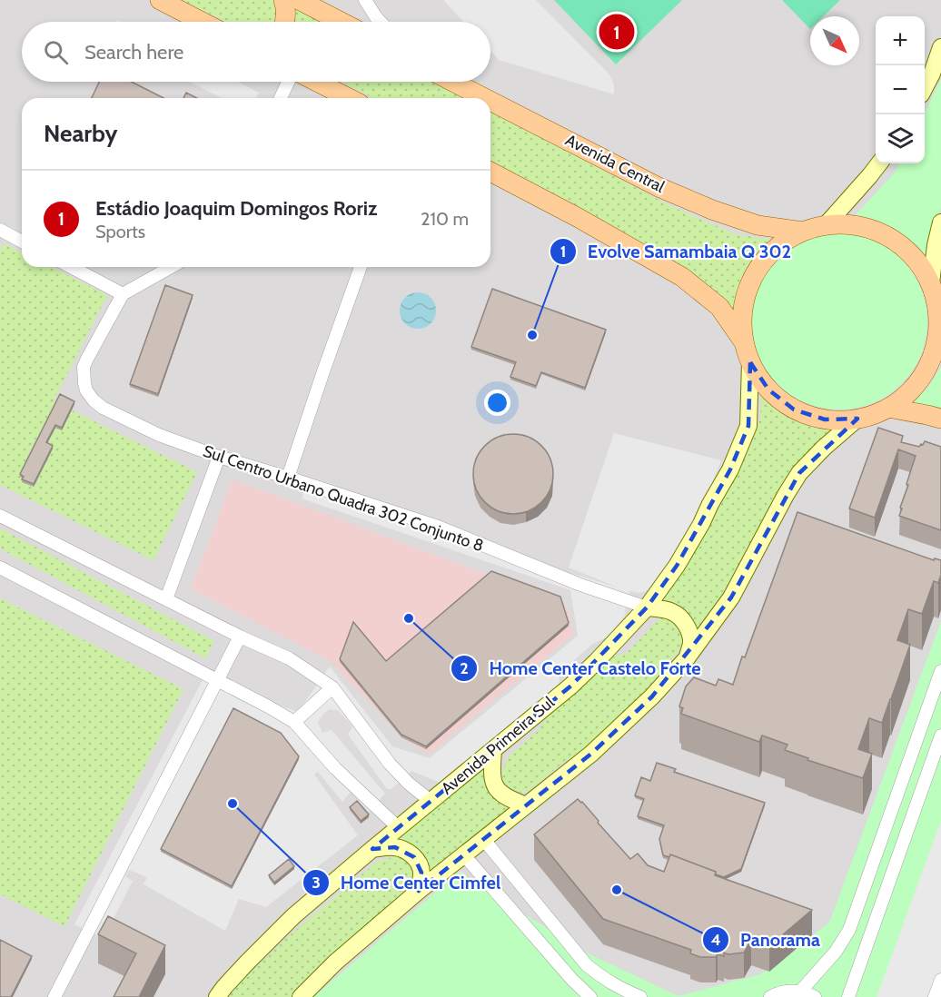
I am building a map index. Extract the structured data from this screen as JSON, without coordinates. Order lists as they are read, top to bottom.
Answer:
{
  "streets": {
    "main road": ["Avenida Central", "Avenida Primeira Sul"],
    "street": ["Sul Centro Urbano Quadra 302 Conjunto 8"]
  },
  "crossings": [
    ["Sul Centro Urbano Quadra 302 Conjunto 8", "Avenida Primeira Sul"]
  ],
  "places": [
    "Evolve Samambaia Q 302",
    "Home Center Castelo Forte",
    "Home Center Cimfel",
    "Panorama"
  ],
  "north": "bottom right",
  "page": {
    "pins": "1",
    "map_buttons": ["+", "−"],
    "search": "Search here",
    "heading": "Nearby",
    "list": [
      {
        "mark": "1",
        "name": "Estádio Joaquim Domingos Roriz",
        "note": "Sports",
        "value": "210 m"
      }
    ]
  }
}
